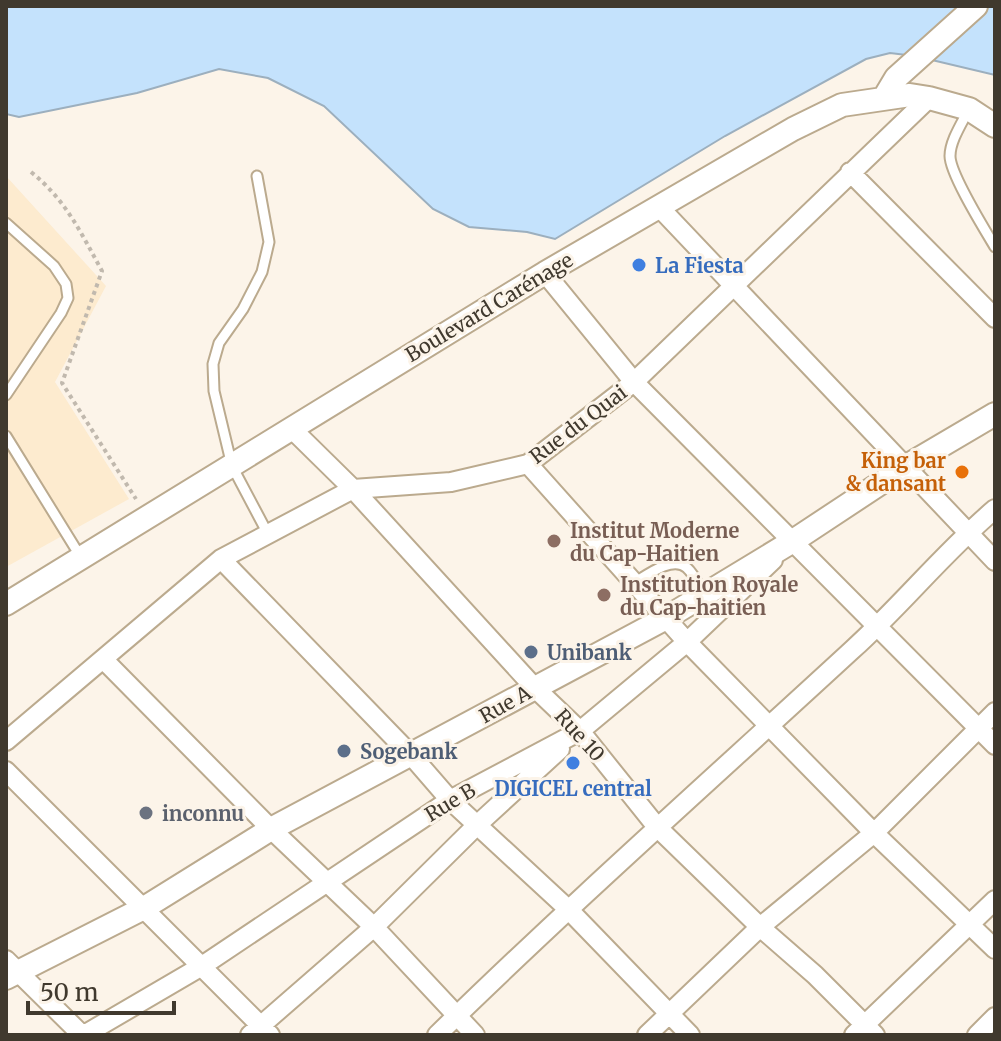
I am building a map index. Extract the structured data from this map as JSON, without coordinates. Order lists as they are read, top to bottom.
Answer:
{
  "streets": {
    "street": [
      "Boulevard Carénage",
      "Rue du Quai",
      "Rue A",
      "Rue 10",
      "Rue B"
    ]
  },
  "crossings": [
    ["Boulevard Carénage", "Rue du Quai"],
    ["Boulevard Carénage", "Rue 10"],
    ["Rue du Quai", "Rue 10"],
    ["Rue A", "Rue 10"],
    ["Rue A", "Rue B"],
    ["Rue 10", "Rue B"]
  ],
  "places": [
    "La Fiesta",
    "King bar & dansant",
    "Institut Moderne du Cap-Haitien",
    "Institution Royale du Cap-haitien",
    "Unibank",
    "Sogebank",
    "DIGICEL central",
    "inconnu"
  ],
  "scale_bar": "50 m"
}
